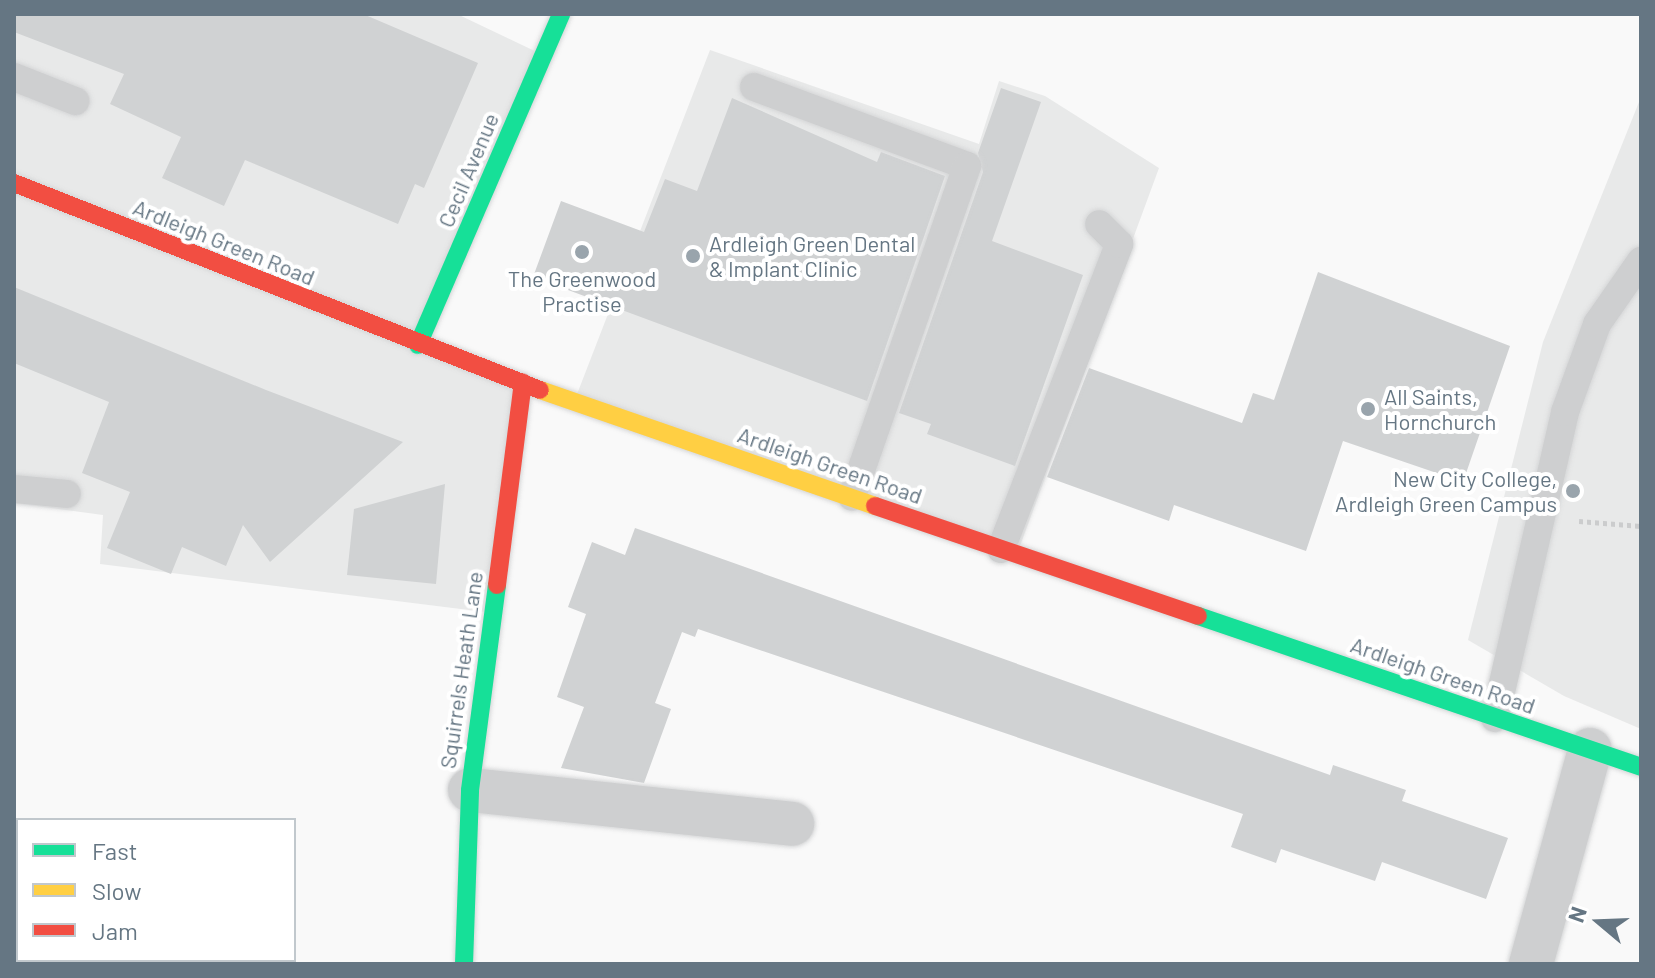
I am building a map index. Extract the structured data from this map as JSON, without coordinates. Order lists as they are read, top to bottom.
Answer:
{
  "streets": {
    "street": ["Cecil Avenue", "Ardleigh Green Road", "Squirrels Heath Lane"]
  },
  "crossings": [
    ["Cecil Avenue", "Ardleigh Green Road"],
    ["Ardleigh Green Road", "Squirrels Heath Lane"]
  ],
  "places": [
    "The Greenwood Practise",
    "Ardleigh Green Dental & Implant Clinic",
    "All Saints, Hornchurch",
    "New City College, Ardleigh Green Campus"
  ],
  "legend": ["Fast", "Slow", "Jam"],
  "north": "left"
}
